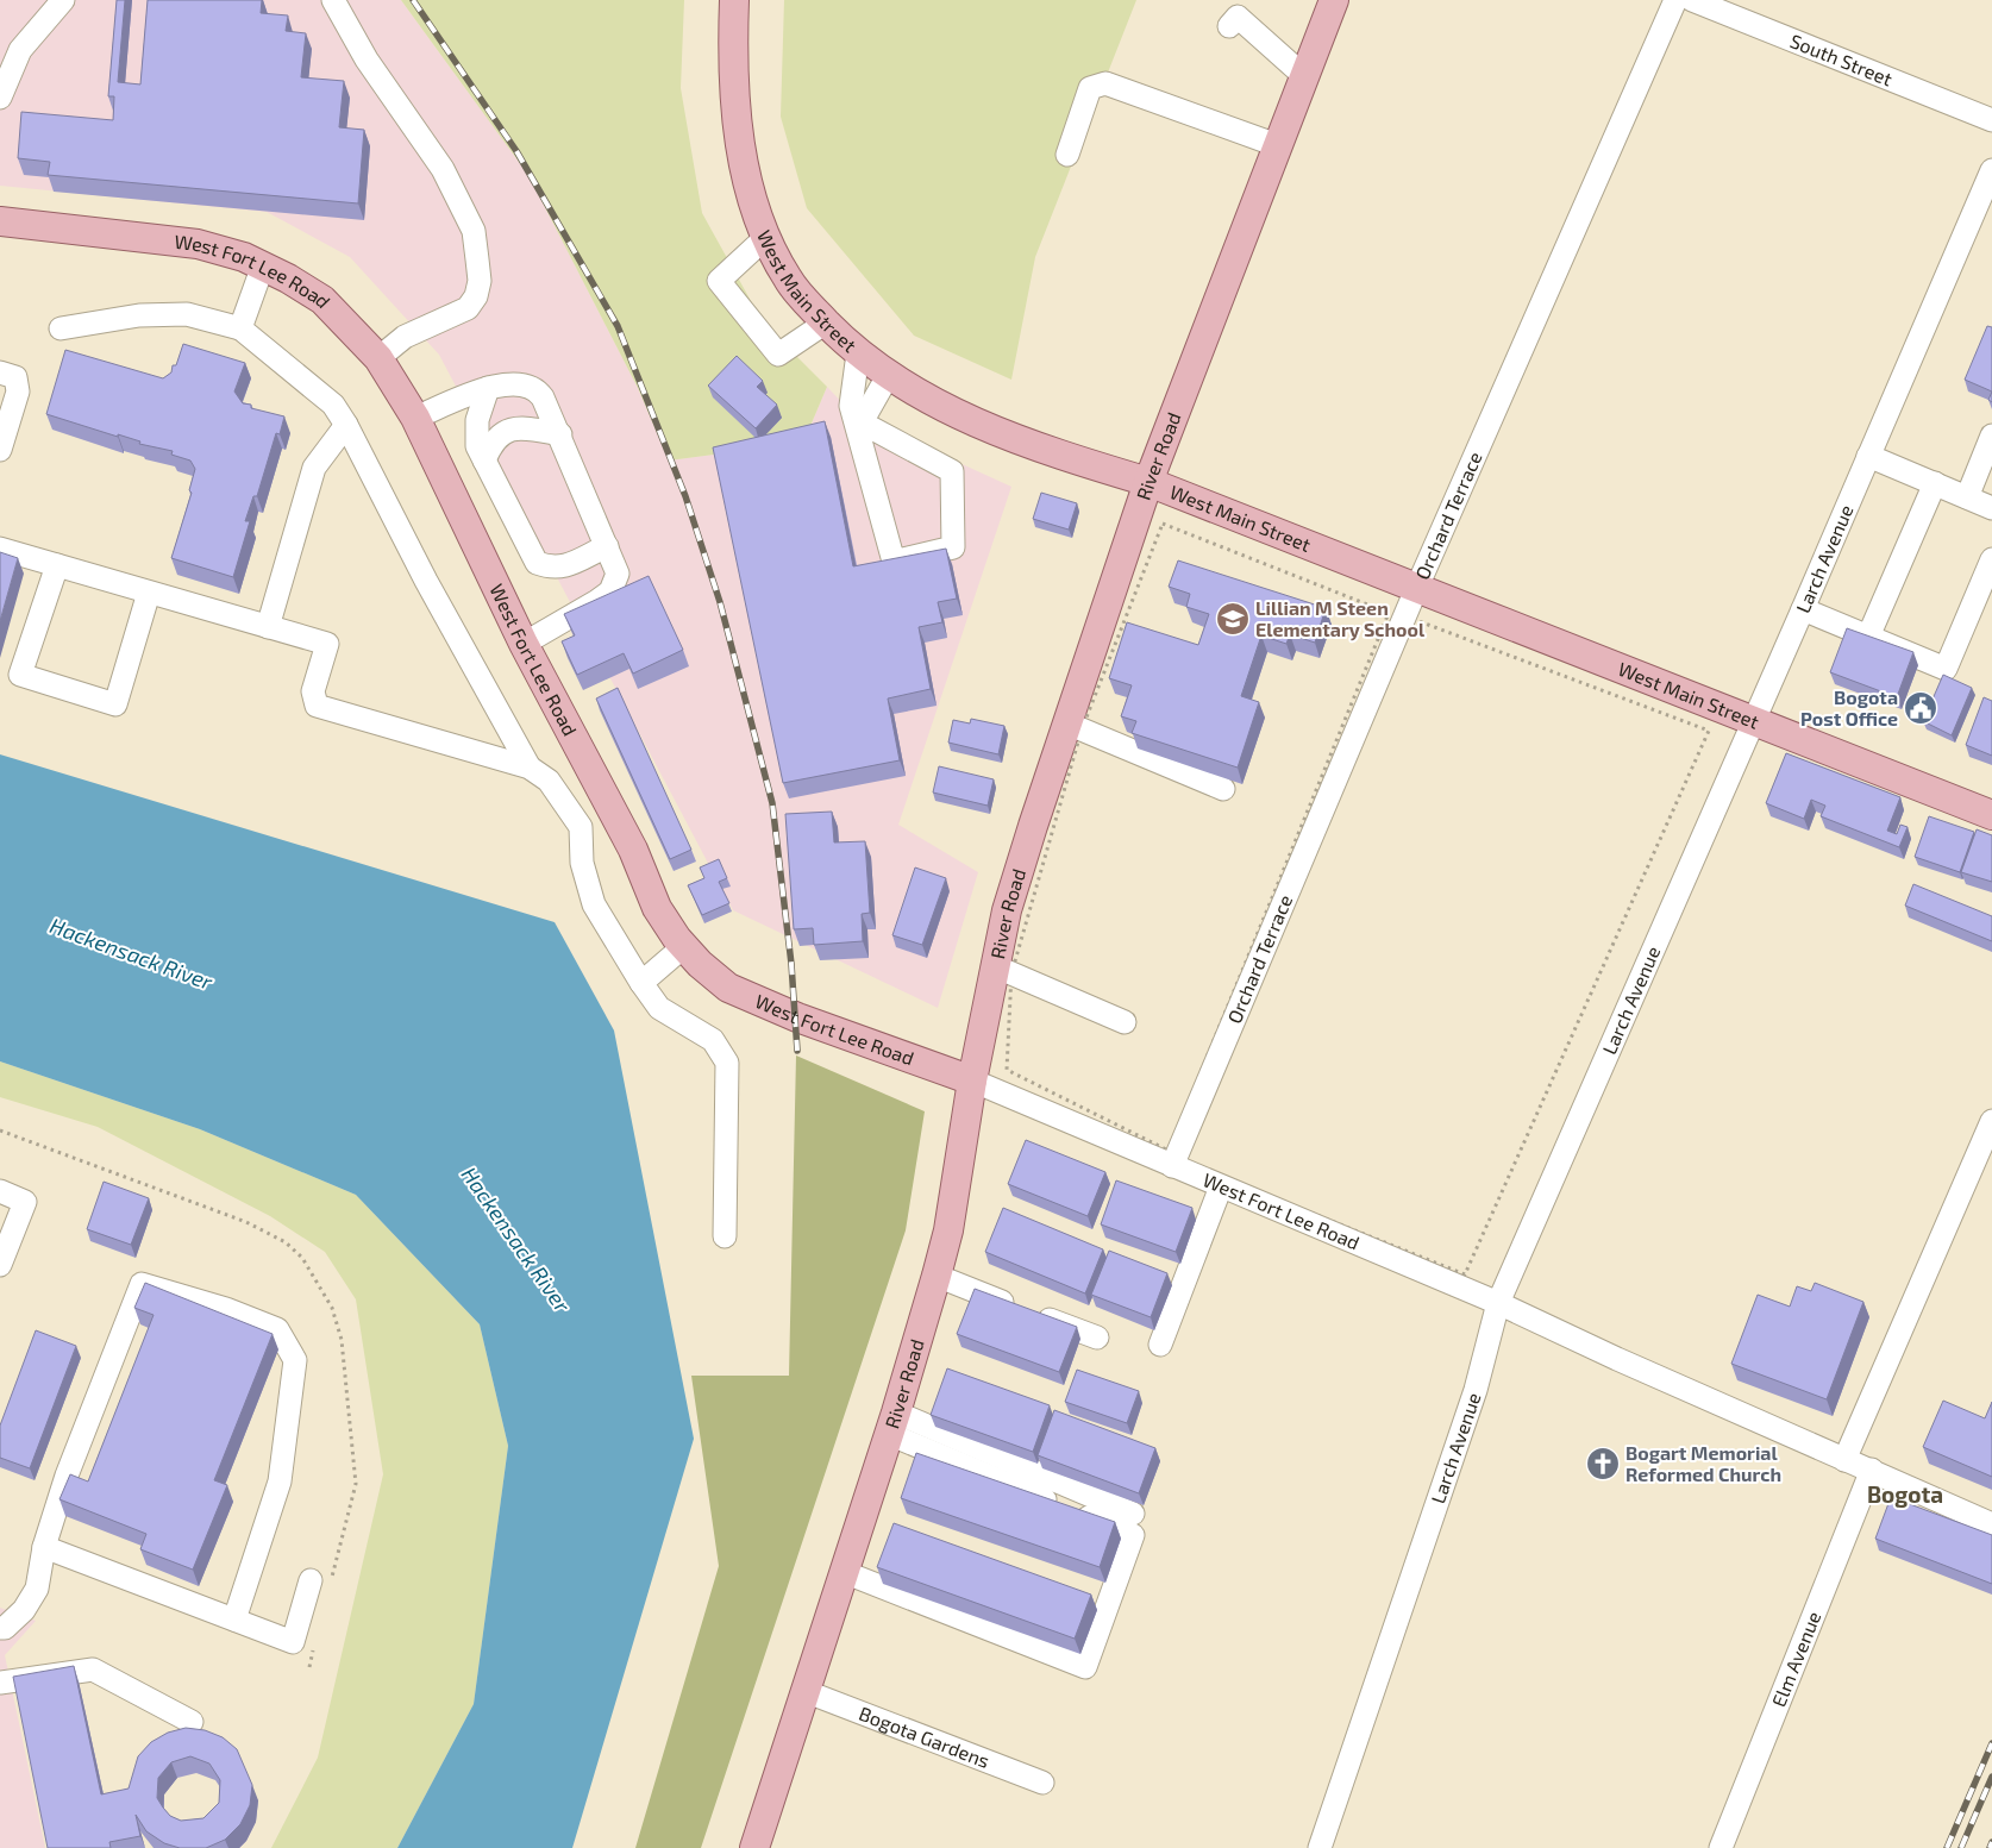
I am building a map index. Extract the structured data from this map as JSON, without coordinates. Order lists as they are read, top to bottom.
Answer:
{
  "streets": {
    "main road": ["West Fort Lee Road", "West Main Street", "River Road"],
    "street": [
      "South Street",
      "Orchard Terrace",
      "Larch Avenue",
      "Elm Avenue",
      "Bogota Gardens"
    ]
  },
  "crossings": [
    ["West Fort Lee Road", "River Road"],
    ["West Fort Lee Road", "Orchard Terrace"],
    ["West Fort Lee Road", "Larch Avenue"],
    ["West Fort Lee Road", "Elm Avenue"],
    ["West Main Street", "River Road"],
    ["West Main Street", "Orchard Terrace"],
    ["West Main Street", "Larch Avenue"],
    ["River Road", "Bogota Gardens"]
  ],
  "districts": ["Bogota"],
  "water": ["Hackensack River"],
  "places": {
    "school or university": ["Lillian M Steen Elementary School"],
    "public building": ["Bogota Post Office"],
    "church": ["Bogart Memorial Reformed Church"]
  }
}
